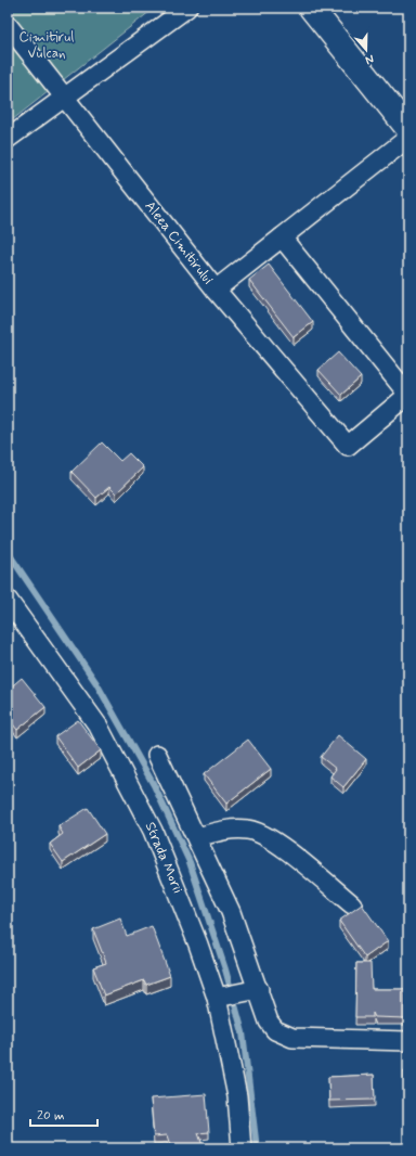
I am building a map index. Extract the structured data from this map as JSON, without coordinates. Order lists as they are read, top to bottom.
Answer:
{
  "streets": {
    "street": ["Aleea Cimitirului", "Strada Morii"]
  },
  "parks": ["Cimitirul Vulcan"],
  "scale_bar": "20 m",
  "north": "bottom"
}
